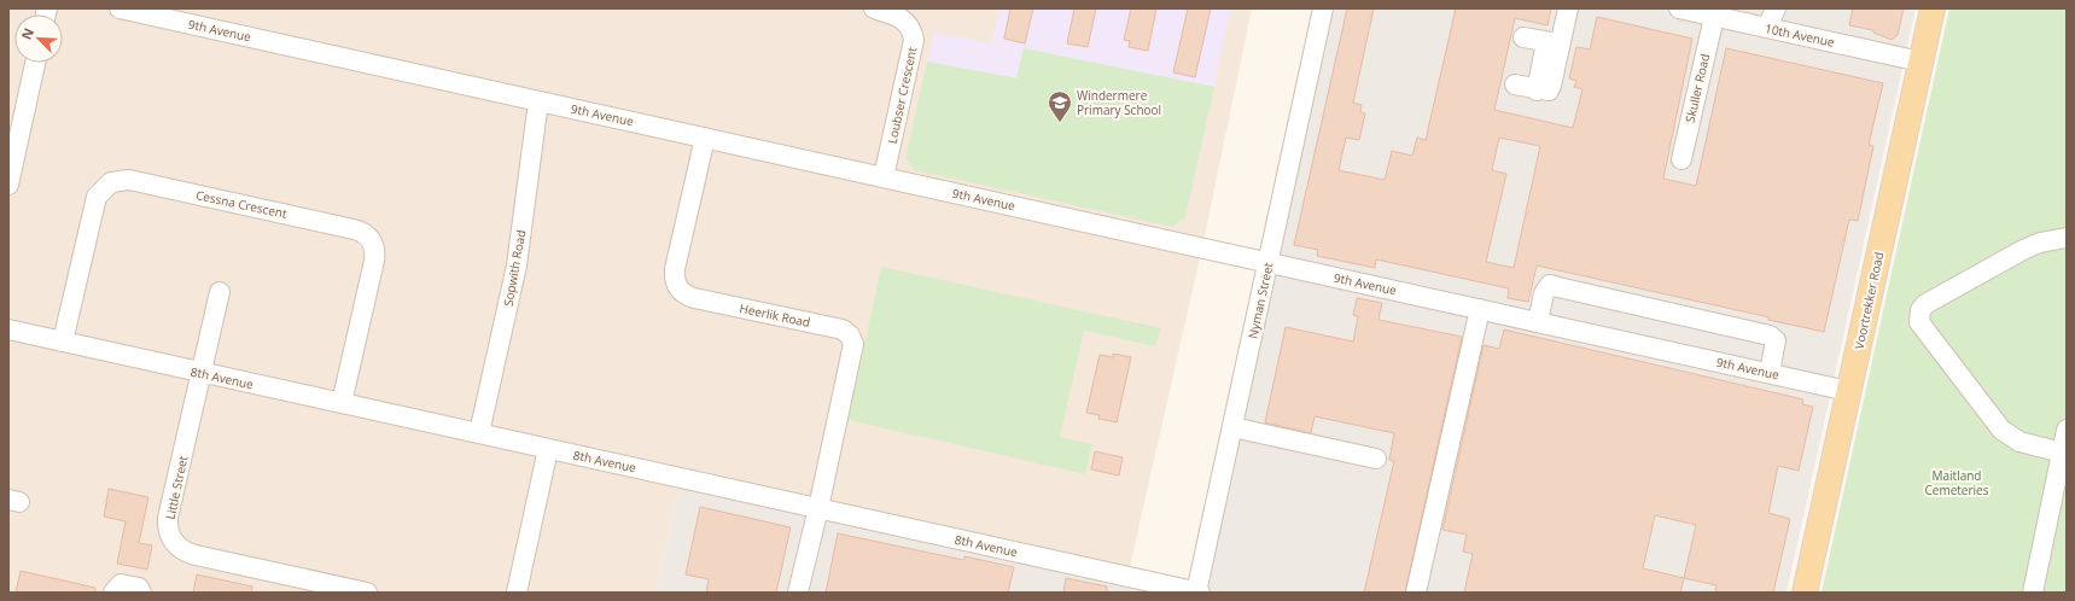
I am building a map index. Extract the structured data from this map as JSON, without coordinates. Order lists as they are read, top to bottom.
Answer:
{
  "streets": {
    "main road": ["Voortrekker Road"],
    "street": [
      "9th Avenue",
      "10th Avenue",
      "Skuller Road",
      "Loubser Crescent",
      "Cessna Crescent",
      "Sopwith Road",
      "Nyman Street",
      "Heerlik Road",
      "8th Avenue",
      "Little Street"
    ]
  },
  "crossings": [
    ["9th Avenue", "Loubser Crescent"],
    ["9th Avenue", "Sopwith Road"],
    ["9th Avenue", "Nyman Street"],
    ["9th Avenue", "Voortrekker Road"],
    ["9th Avenue", "Heerlik Road"],
    ["10th Avenue", "Skuller Road"],
    ["10th Avenue", "Voortrekker Road"],
    ["Cessna Crescent", "8th Avenue"],
    ["Sopwith Road", "8th Avenue"],
    ["Nyman Street", "8th Avenue"],
    ["Heerlik Road", "8th Avenue"],
    ["8th Avenue", "Little Street"]
  ],
  "parks": ["Maitland Cemeteries"],
  "places": {
    "school or university": ["Windermere Primary School"]
  },
  "north": "top left"
}
